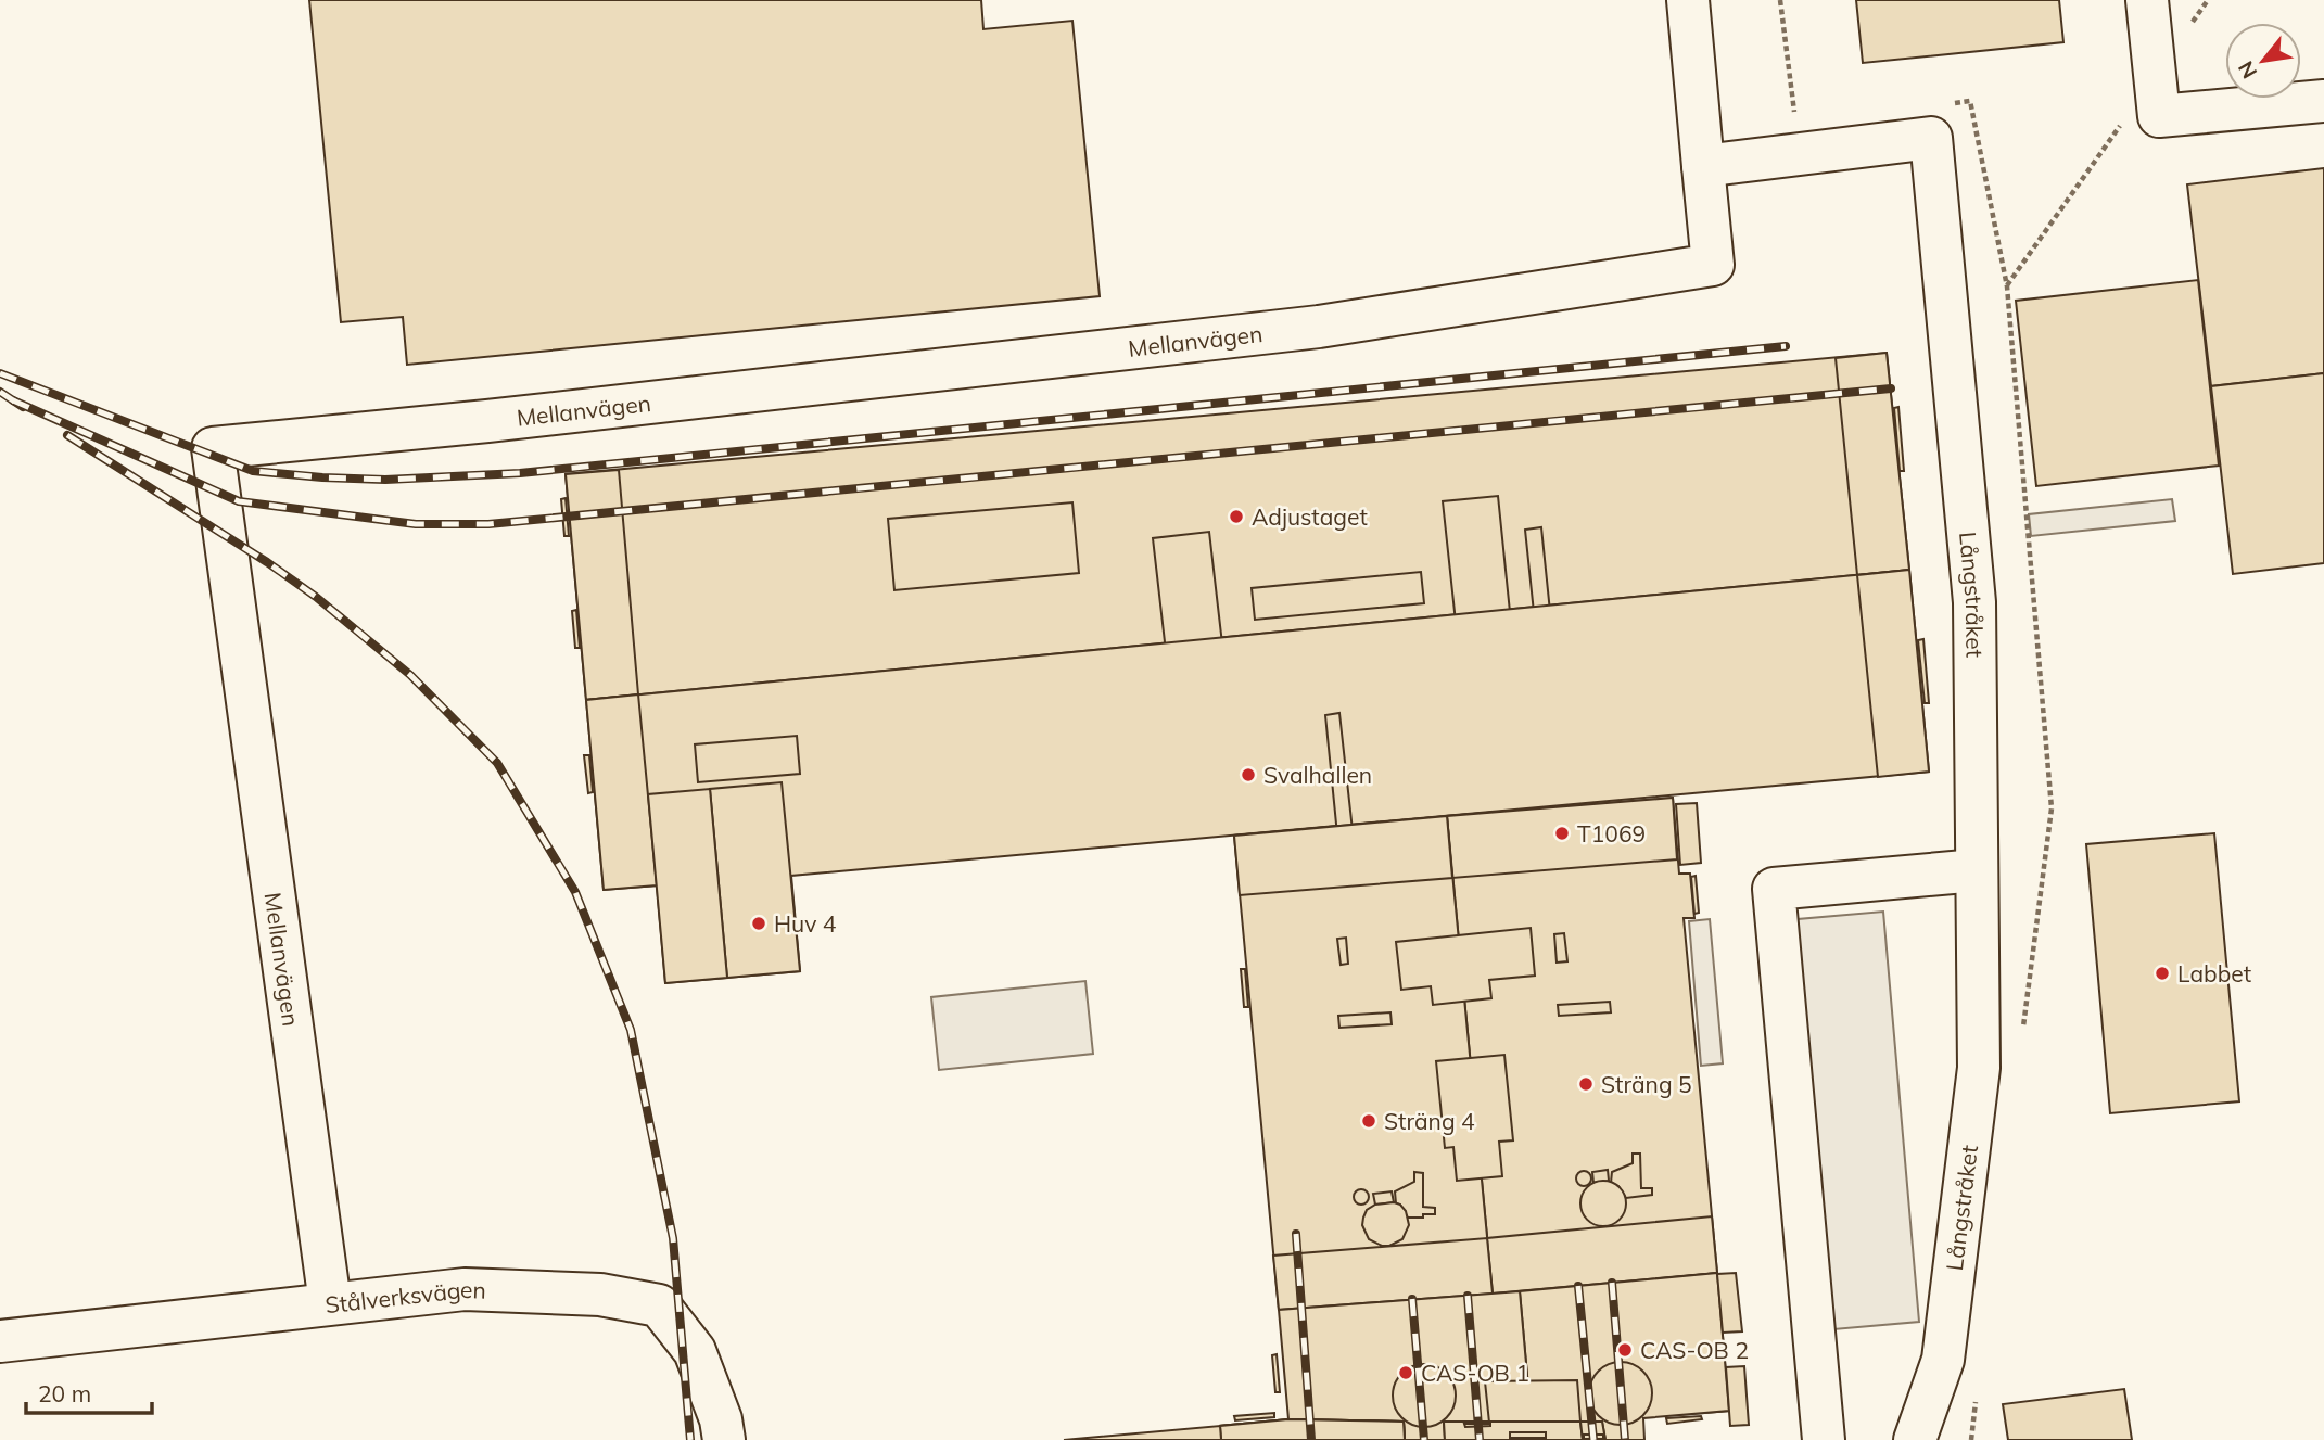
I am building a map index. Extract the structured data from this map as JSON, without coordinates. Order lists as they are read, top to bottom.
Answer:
{
  "streets": {
    "street": ["Mellanvägen", "Långstråket", "Stålverksvägen"]
  },
  "crossings": [
    ["Mellanvägen", "Långstråket"],
    ["Mellanvägen", "Stålverksvägen"]
  ],
  "places": [
    "Adjustaget",
    "Svalhallen",
    "T1069",
    "Huv 4",
    "Labbet",
    "Sträng 5",
    "Sträng 4",
    "CAS-OB 2",
    "CAS-OB 1"
  ],
  "scale_bar": "20 m",
  "north": "bottom left"
}
